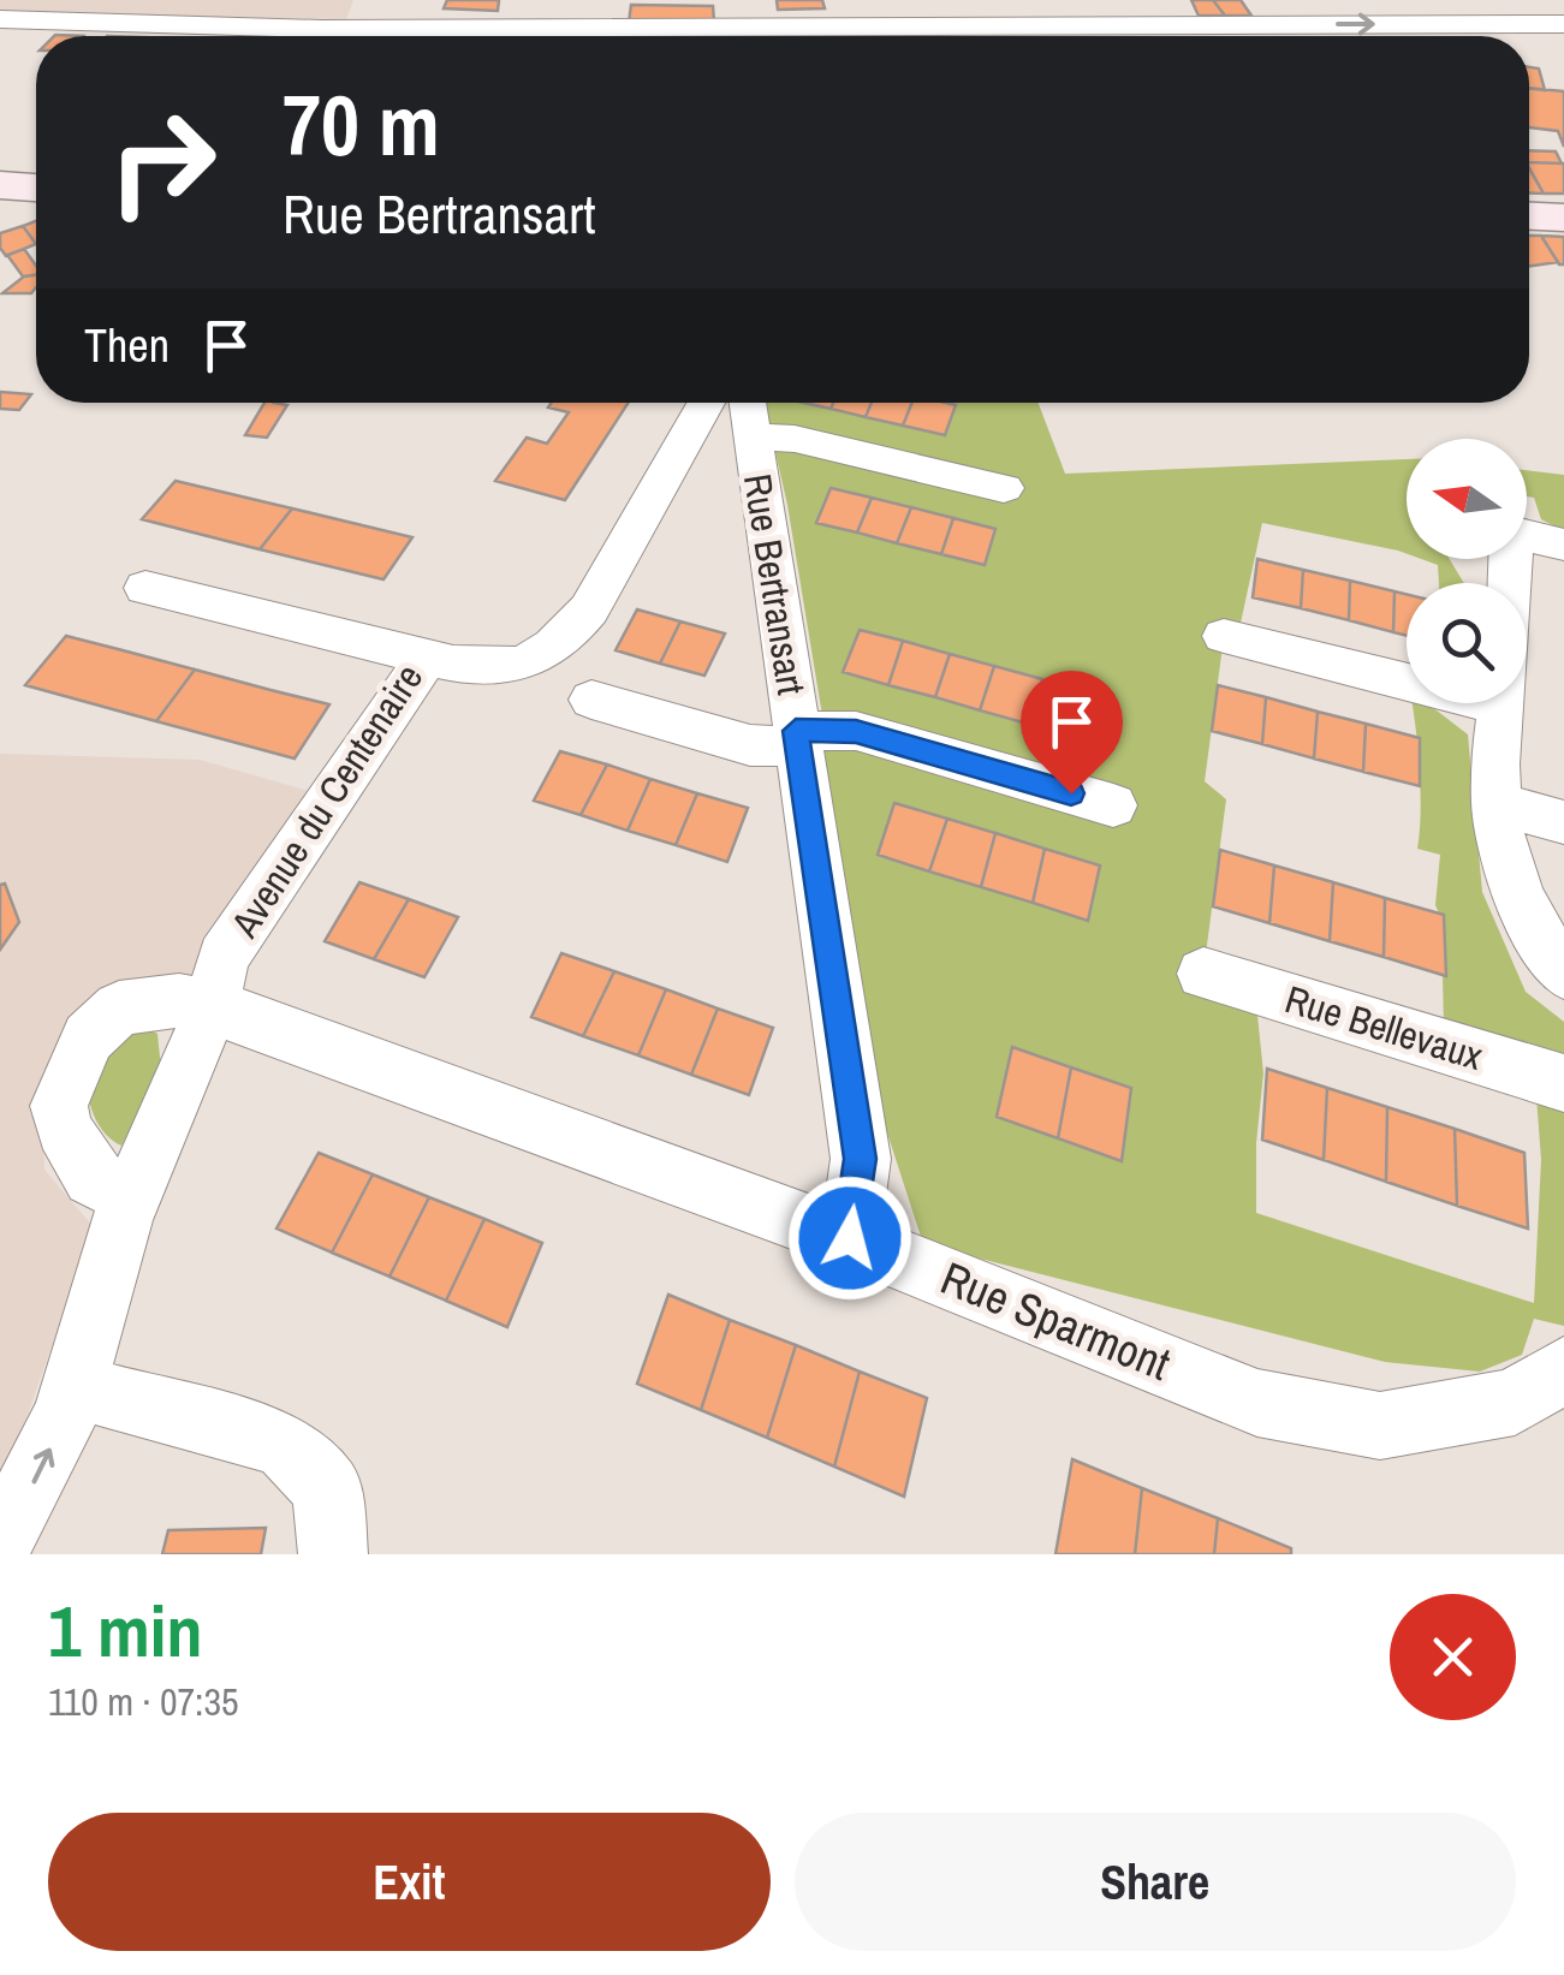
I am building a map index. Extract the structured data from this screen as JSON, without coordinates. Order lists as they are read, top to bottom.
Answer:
{
  "streets": {
    "street": [
      "Rue Bertransart",
      "Avenue du Centenaire",
      "Rue Bellevaux",
      "Rue Sparmont"
    ]
  },
  "crossings": [
    ["Rue Bertransart", "Rue Sparmont"],
    ["Avenue du Centenaire", "Rue Sparmont"]
  ],
  "north": "left",
  "page": {
    "turn": ["70 m", "Rue Bertransart"],
    "then": "Then",
    "heading": ["1 min", "110 m · 07:35"],
    "buttons": ["Exit", "Share"]
  }
}
